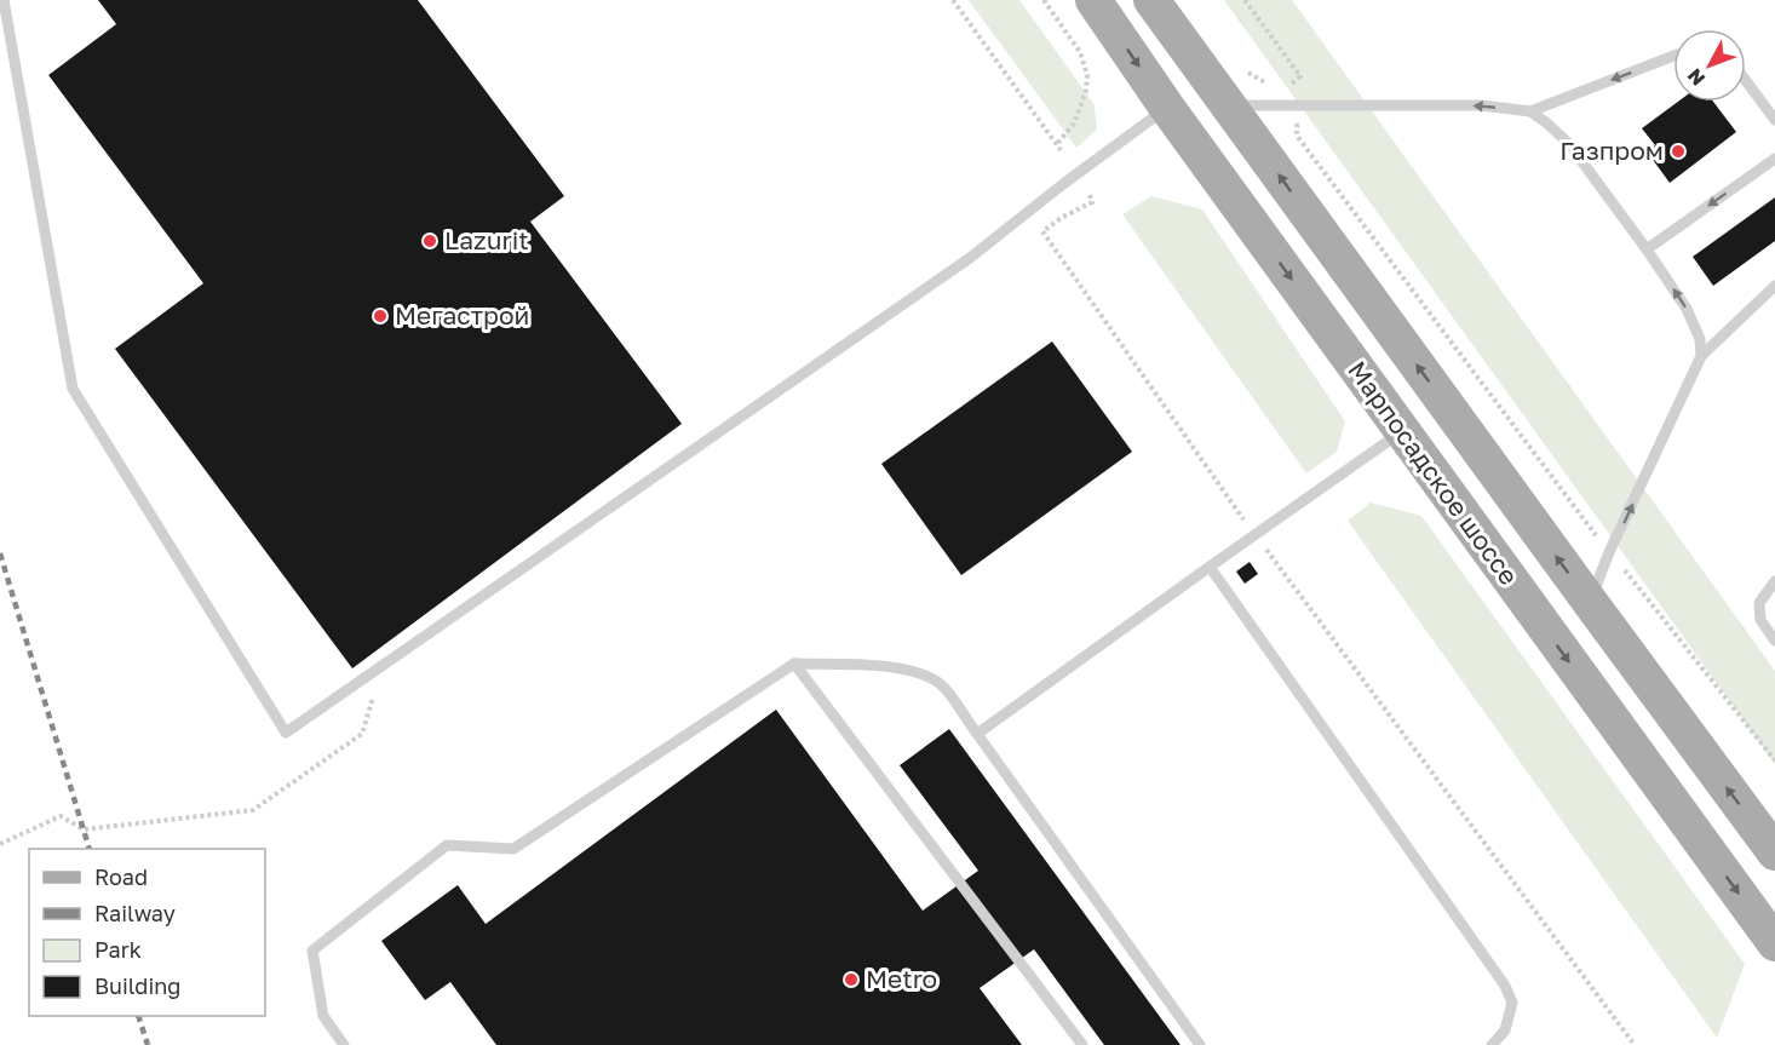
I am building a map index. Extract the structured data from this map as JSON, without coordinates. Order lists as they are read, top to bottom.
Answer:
{
  "streets": {
    "main road": ["Марпосадское шоссе"]
  },
  "places": [
    "Газпром",
    "Lazurit",
    "Мегастрой",
    "Metro"
  ],
  "legend": [
    "Road",
    "Railway",
    "Park",
    "Building"
  ],
  "north": "bottom left"
}
